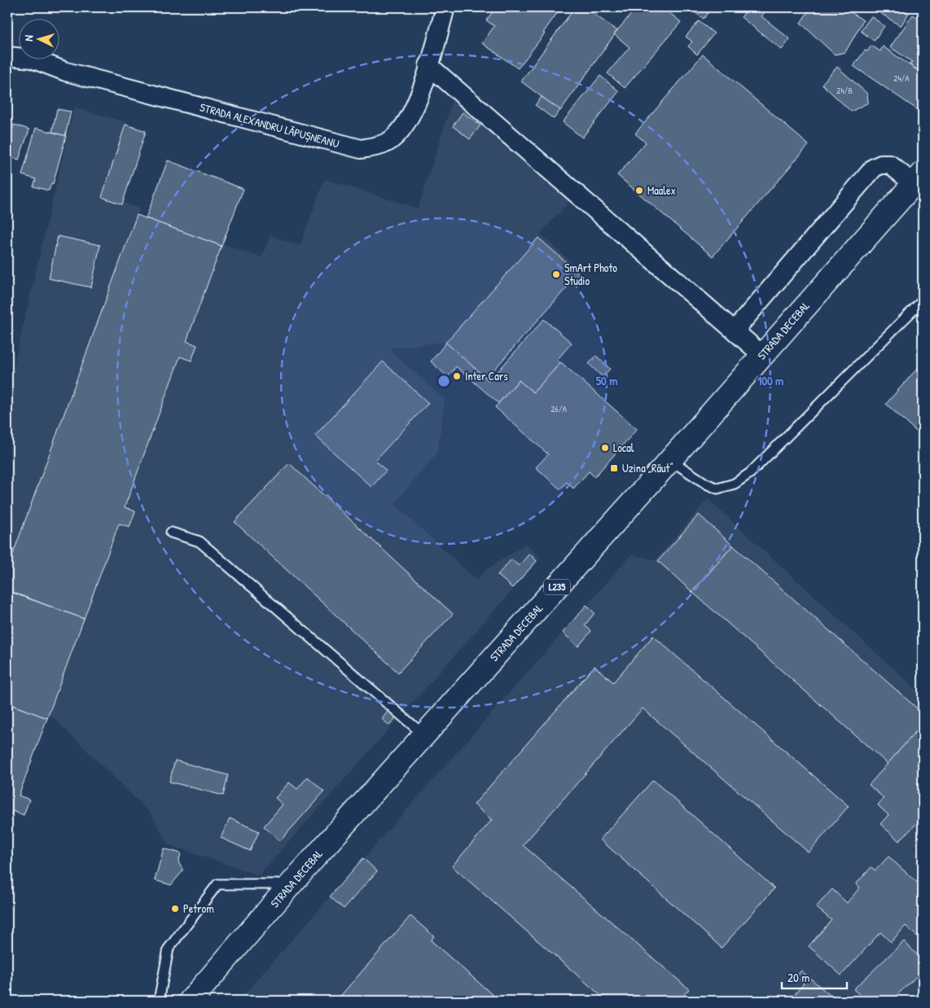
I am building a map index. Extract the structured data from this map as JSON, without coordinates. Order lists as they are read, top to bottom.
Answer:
{
  "streets": {
    "main road": ["STRADA DECEBAL", "L235"],
    "street": ["STRADA ALEXANDRU LĂPUȘNEANU"]
  },
  "places": {
    "other": [
      "Maalex",
      "SmArt Photo Studio",
      "Inter Cars",
      "Local",
      "Petrom"
    ],
    "transit": ["Uzina „Răut”"]
  },
  "house_numbers": ["24/A", "24/B", "26/A"],
  "scale_bar": "20 m",
  "north": "left",
  "rings": ["50 m", "100 m"]
}
